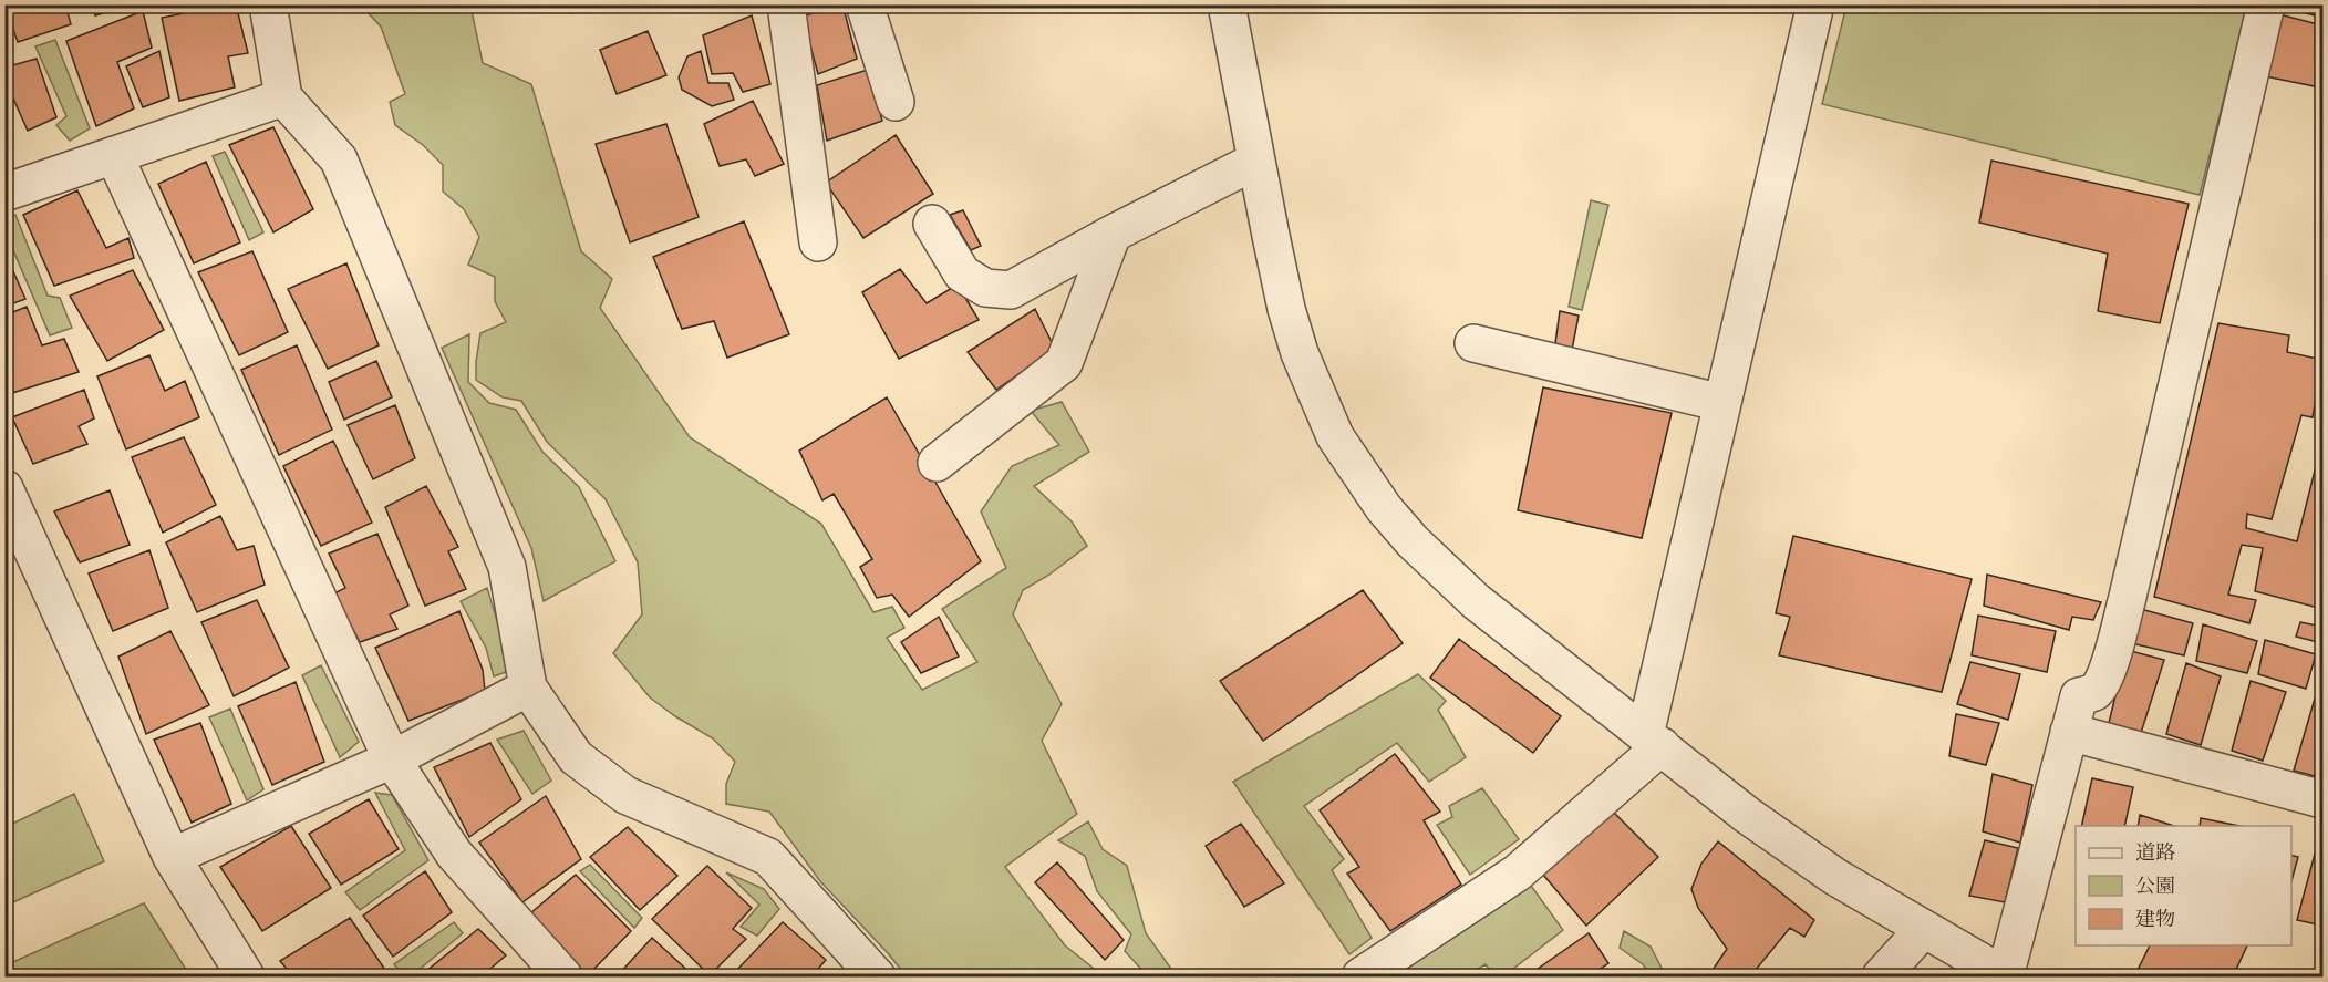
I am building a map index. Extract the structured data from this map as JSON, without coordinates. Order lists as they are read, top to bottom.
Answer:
{
  "legend": ["道路", "公園", "建物"]
}
